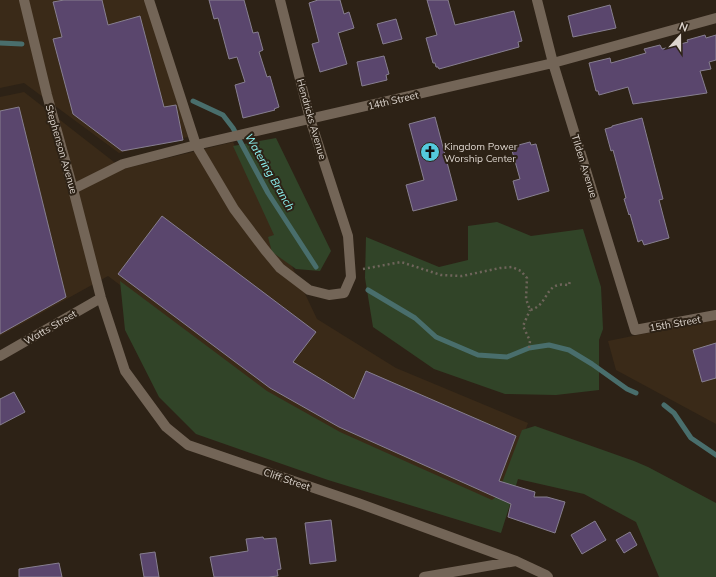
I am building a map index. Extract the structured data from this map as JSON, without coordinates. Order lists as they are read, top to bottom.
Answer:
{
  "streets": {
    "street": [
      "14th Street",
      "Hendricks Avenue",
      "Stephenson Avenue",
      "Tilden Avenue",
      "15th Street",
      "Watts Street",
      "Cliff Street"
    ]
  },
  "crossings": [
    ["14th Street", "Hendricks Avenue"],
    ["14th Street", "Stephenson Avenue"],
    ["14th Street", "Tilden Avenue"],
    ["Stephenson Avenue", "Watts Street"],
    ["Stephenson Avenue", "Cliff Street"],
    ["Tilden Avenue", "15th Street"],
    ["Watts Street", "Cliff Street"]
  ],
  "water": ["Watering Branch"],
  "places": {
    "church": ["Kingdom Power Worship Center"]
  },
  "north": "top"
}
